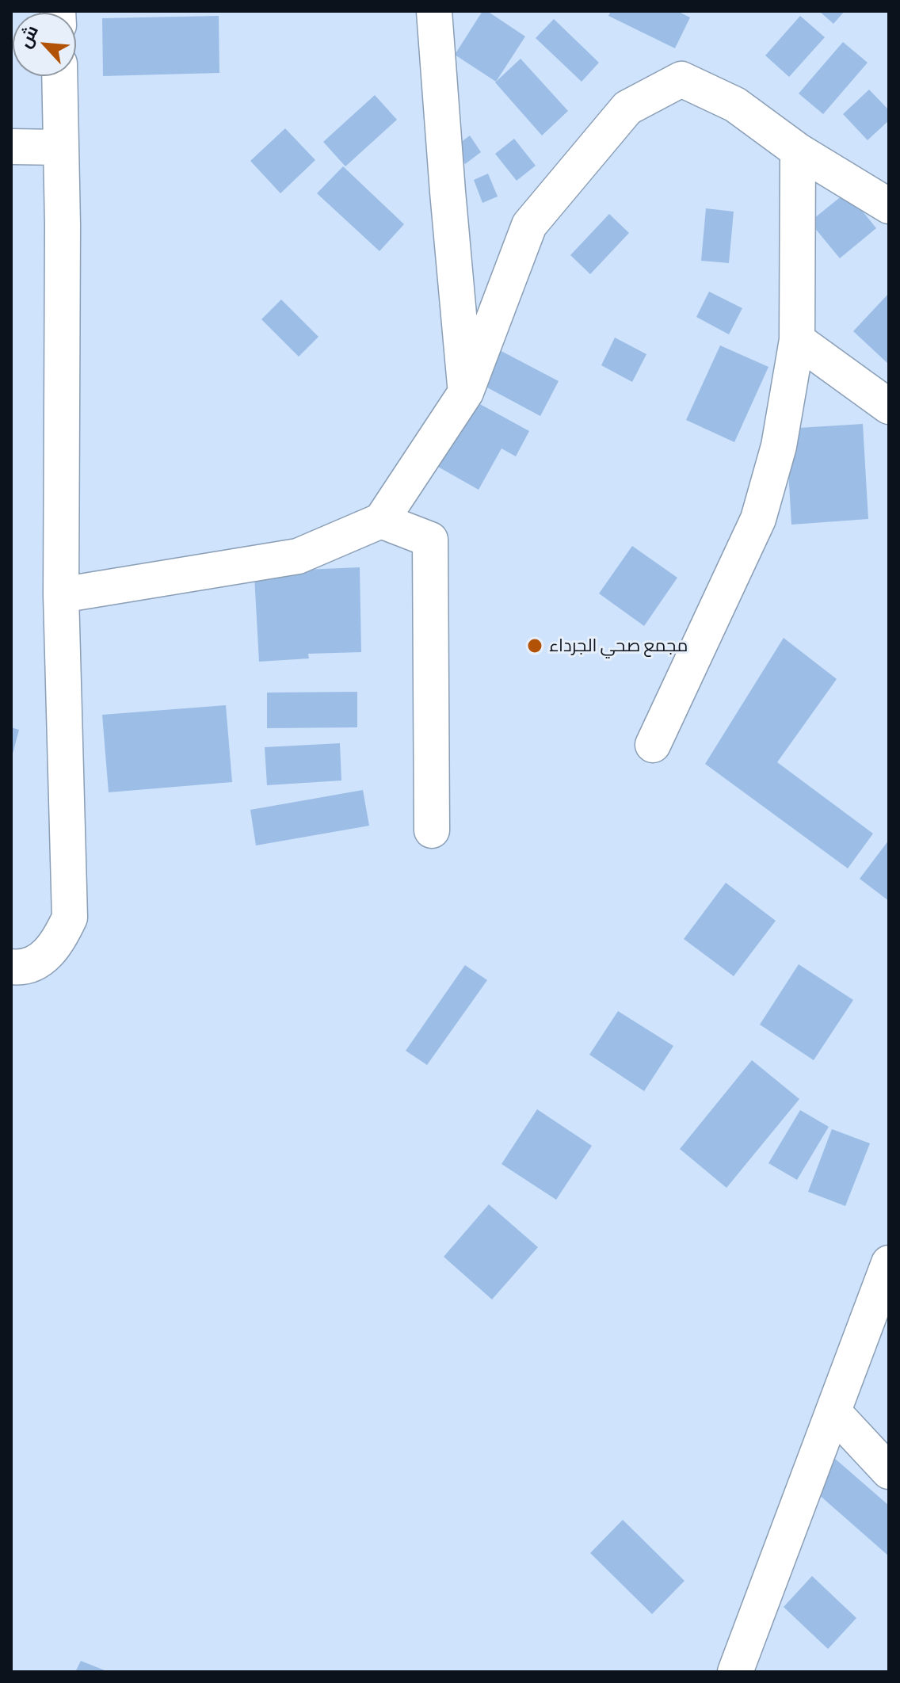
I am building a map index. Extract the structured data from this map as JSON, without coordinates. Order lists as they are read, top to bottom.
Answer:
{
  "places": ["مجمع صحي الجرداء"],
  "north": "top left"
}
